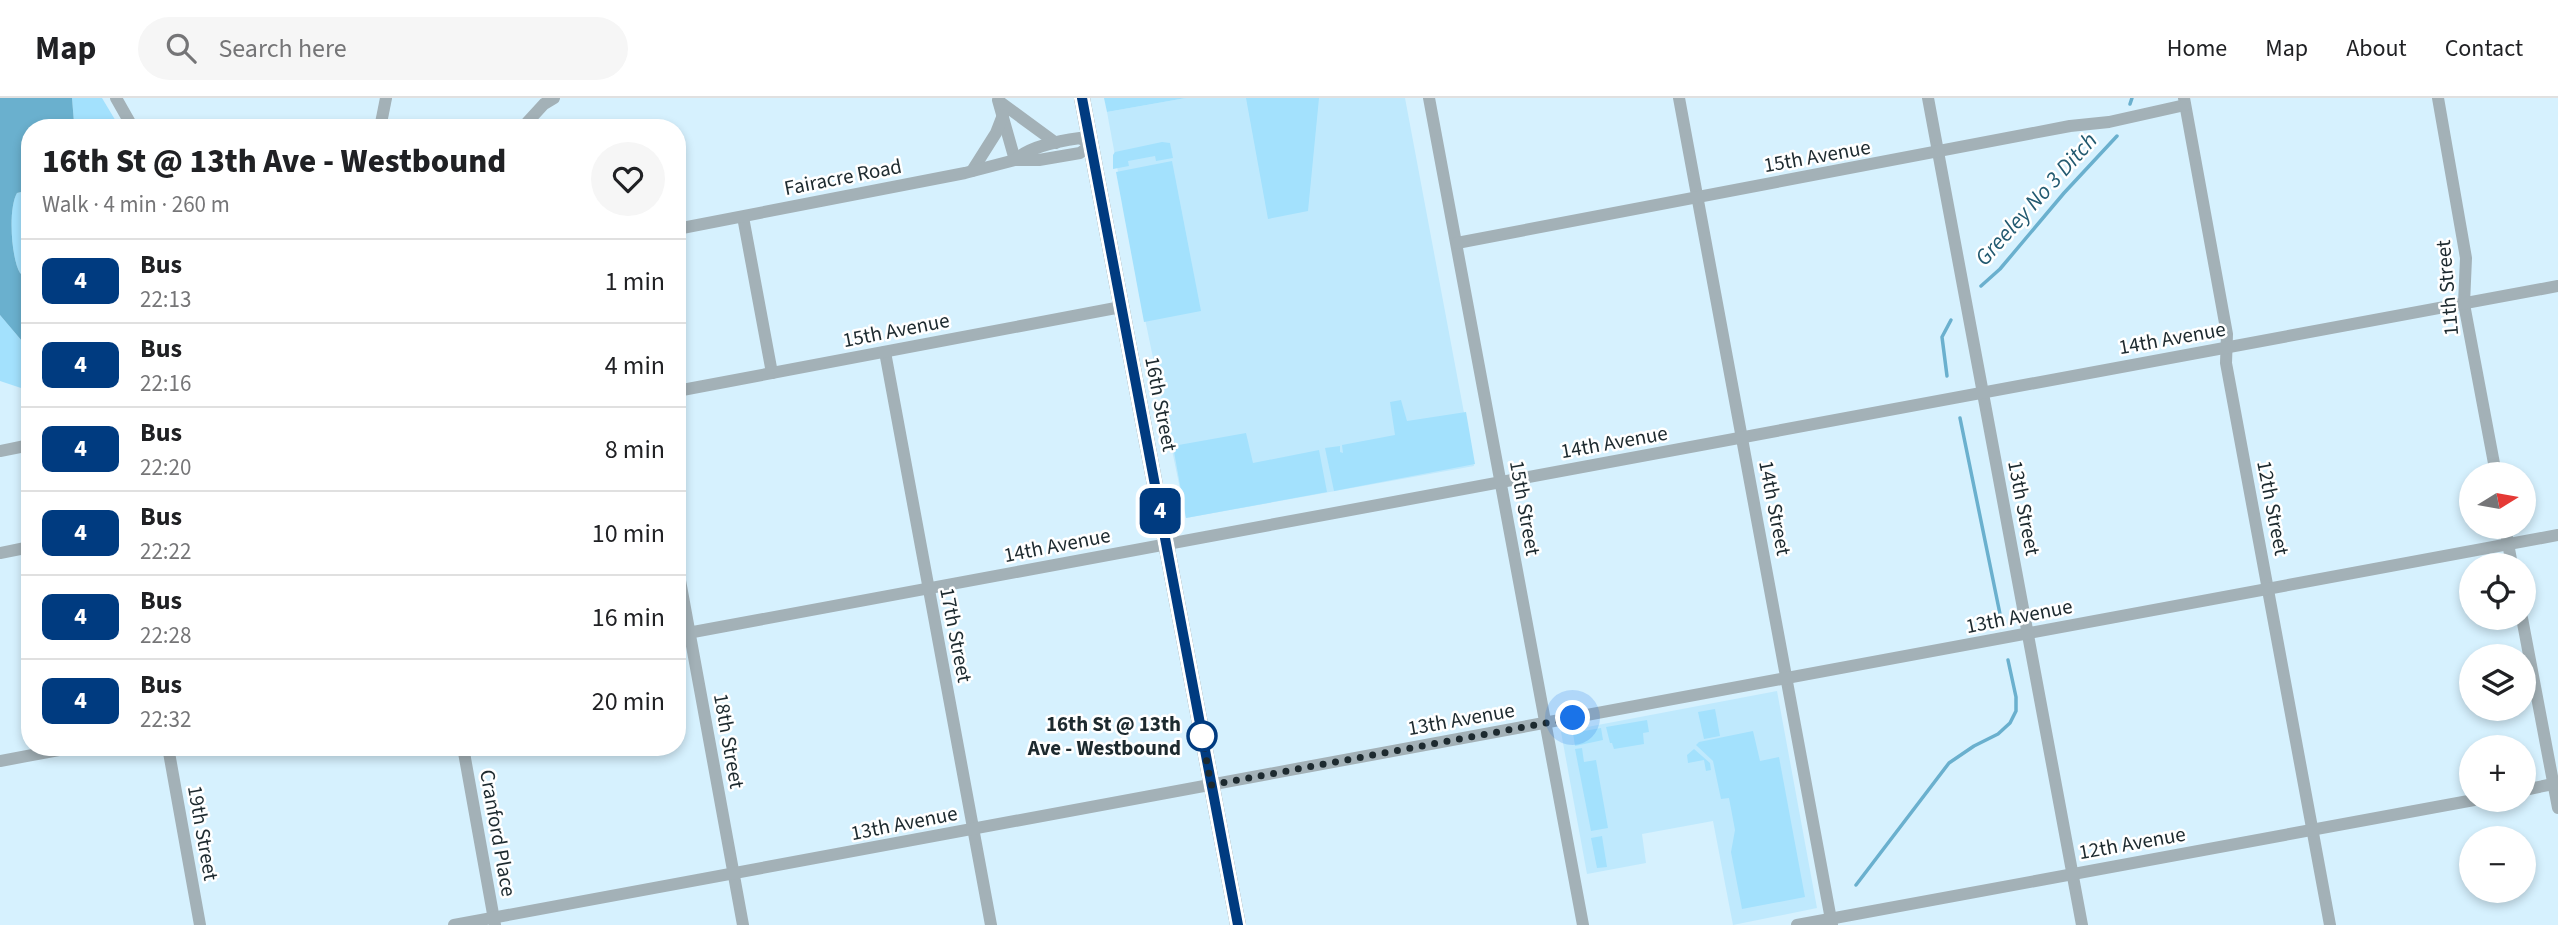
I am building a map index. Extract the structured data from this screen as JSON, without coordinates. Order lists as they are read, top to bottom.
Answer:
{
  "streets": {
    "main road": ["16th Street"],
    "street": [
      "15th Avenue",
      "Fairacre Road",
      "11th Street",
      "14th Avenue",
      "15th Street",
      "14th Street",
      "13th Street",
      "12th Street",
      "13th Avenue",
      "17th Street",
      "18th Street",
      "19th Street",
      "Cranford Place",
      "12th Avenue"
    ]
  },
  "crossings": [
    ["15th Avenue", "16th Street"],
    ["15th Avenue", "15th Street"],
    ["15th Avenue", "14th Street"],
    ["15th Avenue", "13th Street"],
    ["15th Avenue", "12th Street"],
    ["15th Avenue", "17th Street"],
    ["Fairacre Road", "16th Street"],
    ["11th Street", "14th Avenue"],
    ["14th Avenue", "16th Street"],
    ["14th Avenue", "15th Street"],
    ["14th Avenue", "14th Street"],
    ["14th Avenue", "13th Street"],
    ["14th Avenue", "12th Street"],
    ["14th Avenue", "17th Street"],
    ["16th Street", "13th Avenue"],
    ["15th Street", "13th Avenue"],
    ["14th Street", "13th Avenue"],
    ["14th Street", "12th Avenue"],
    ["13th Street", "13th Avenue"],
    ["13th Street", "12th Avenue"],
    ["12th Street", "13th Avenue"],
    ["12th Street", "12th Avenue"],
    ["13th Avenue", "17th Street"],
    ["13th Avenue", "18th Street"],
    ["13th Avenue", "Cranford Place"]
  ],
  "water": ["Greeley No 3 Ditch"],
  "places": ["16th St @ 13th Ave - Westbound"],
  "lines": ["bus line 4"],
  "north": "right",
  "page": {
    "header": "Map",
    "search": "Search here",
    "nav": [
      "Home",
      "Map",
      "About",
      "Contact"
    ],
    "on_map": "4",
    "heading": ["16th St @ 13th Ave - Westbound", "Walk · 4 min · 260 m"],
    "list": [
      {
        "mark": "4",
        "name": "Bus",
        "note": "22:13",
        "value": "1 min"
      },
      {
        "mark": "4",
        "name": "Bus",
        "note": "22:16",
        "value": "4 min"
      },
      {
        "mark": "4",
        "name": "Bus",
        "note": "22:20",
        "value": "8 min"
      },
      {
        "mark": "4",
        "name": "Bus",
        "note": "22:22",
        "value": "10 min"
      },
      {
        "mark": "4",
        "name": "Bus",
        "note": "22:28",
        "value": "16 min"
      },
      {
        "mark": "4",
        "name": "Bus",
        "note": "22:32",
        "value": "20 min"
      }
    ],
    "map_buttons": ["+", "−"]
  }
}
